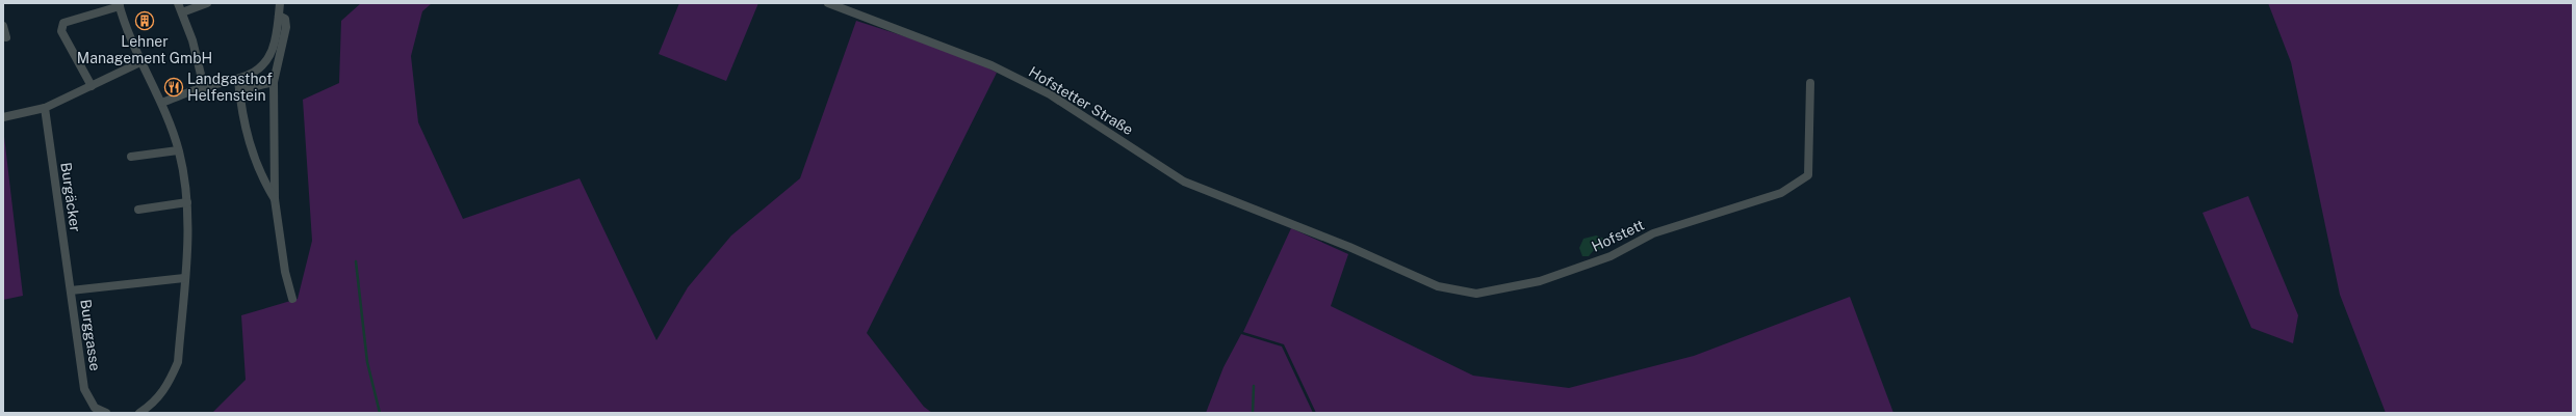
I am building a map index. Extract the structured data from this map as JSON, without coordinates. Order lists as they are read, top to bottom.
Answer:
{
  "streets": {
    "street": [
      "Hofstetter Straße",
      "Burgäcker",
      "Hofstett",
      "Burggasse"
    ]
  },
  "crossings": [
    ["Hofstetter Straße", "Hofstett"],
    ["Burgäcker", "Burggasse"]
  ],
  "places": {
    "building": ["Lehner Management GmbH"],
    "restaurant": ["Landgasthof Helfenstein"]
  }
}
